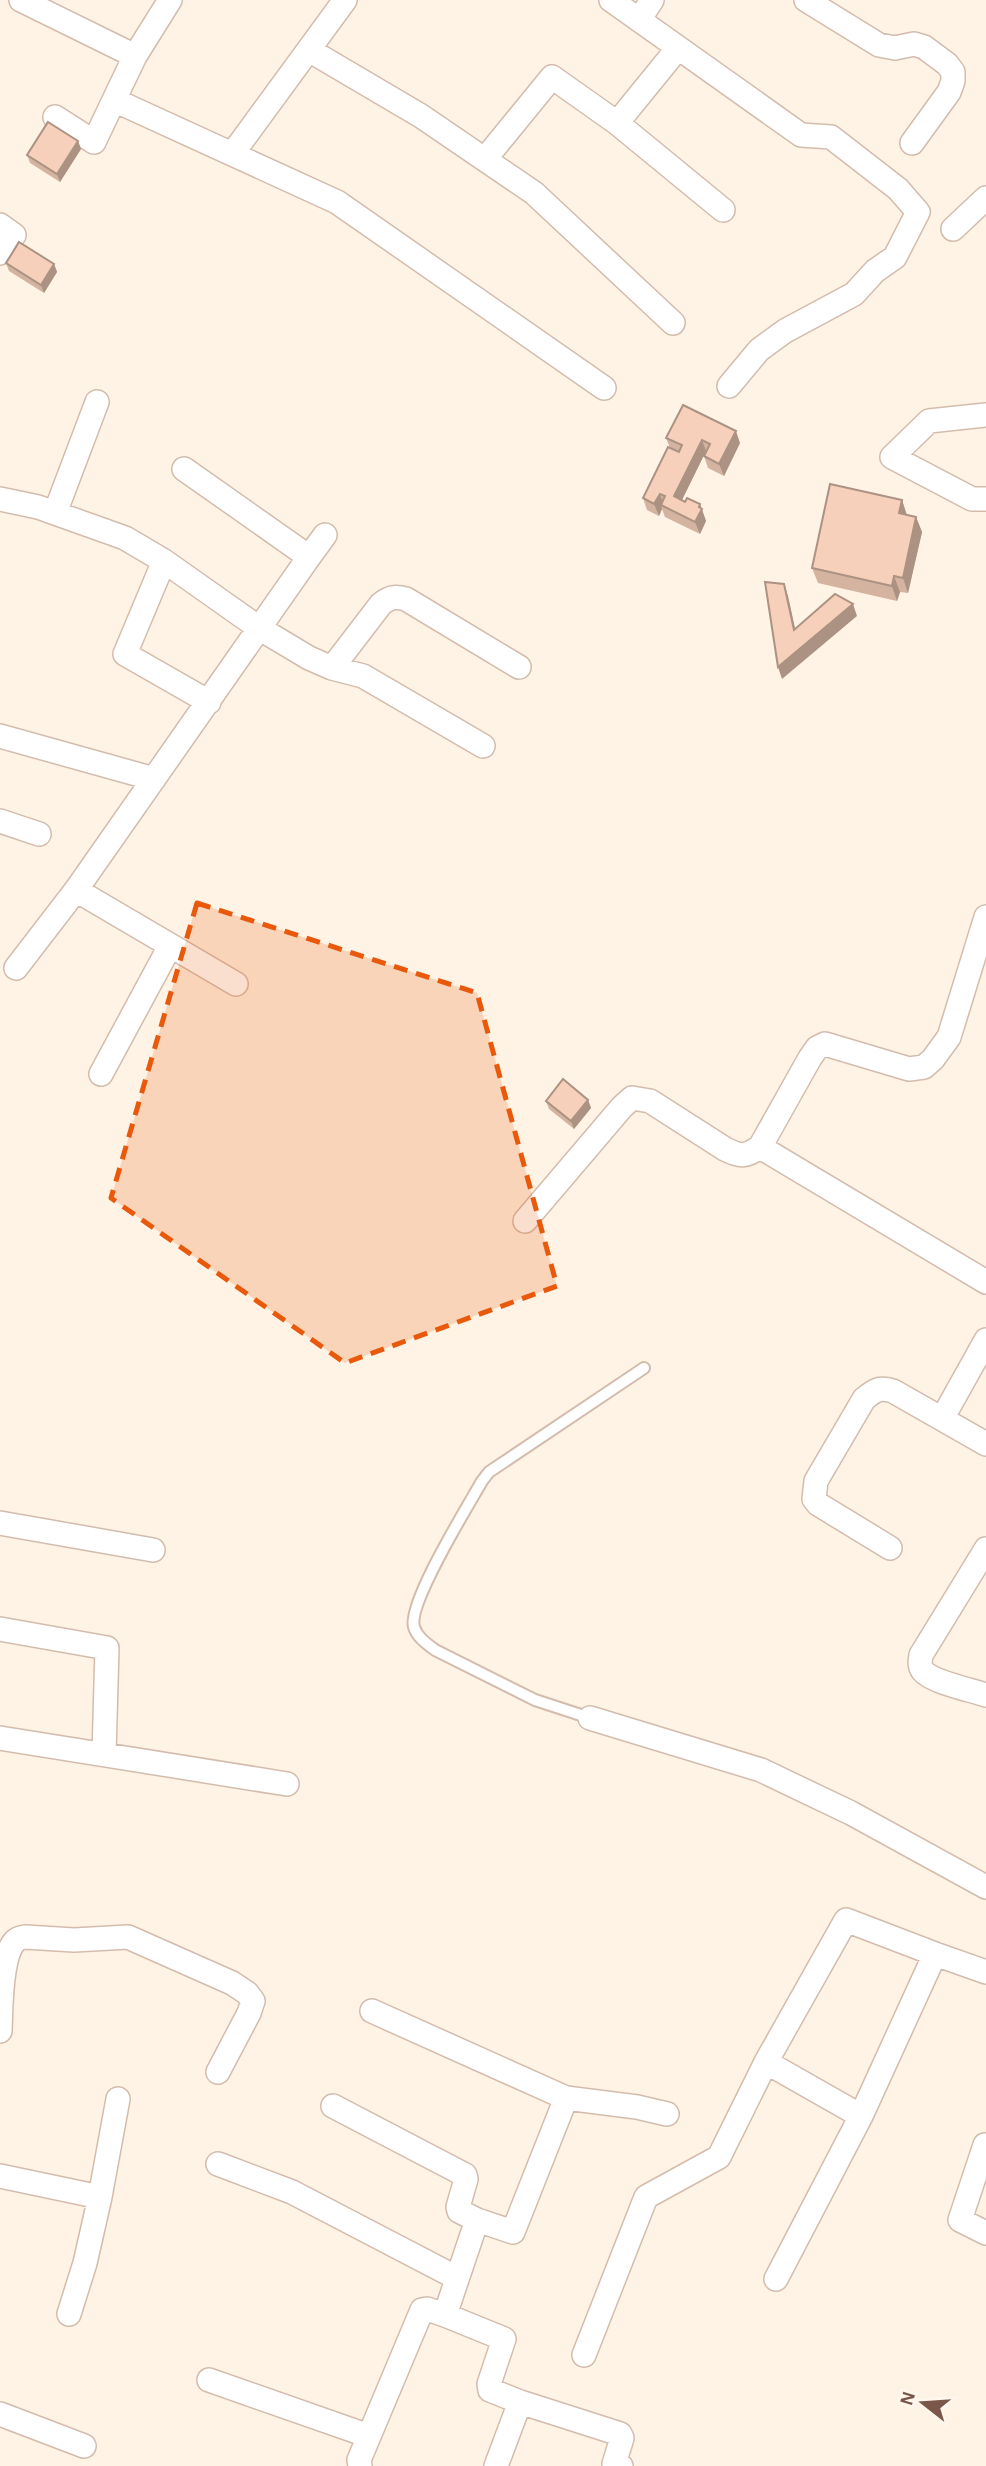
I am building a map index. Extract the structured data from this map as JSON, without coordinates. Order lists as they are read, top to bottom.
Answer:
{
  "north": "left"
}
